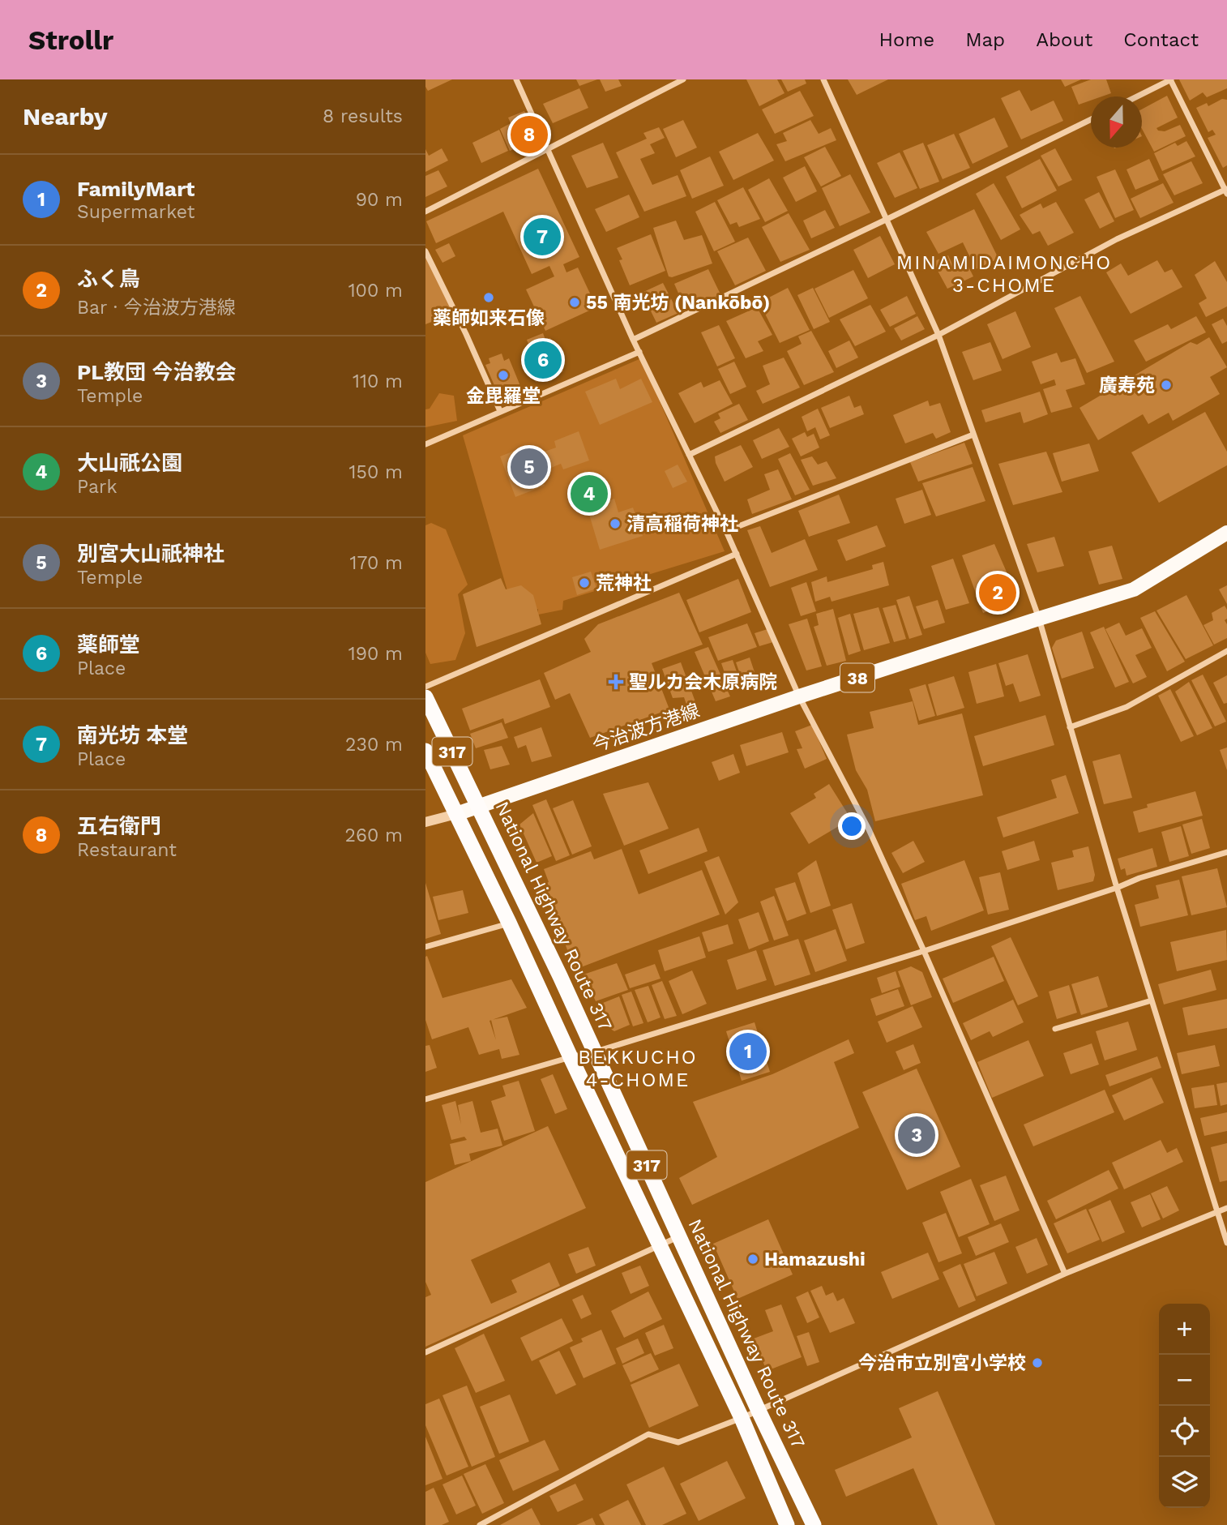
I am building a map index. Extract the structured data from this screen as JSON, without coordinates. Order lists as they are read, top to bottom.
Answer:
{
  "streets": {
    "highway": ["317", "National Highway Route 317"],
    "main road": ["38", "今治波方港線"]
  },
  "crossings": [
    ["今治波方港線", "317"],
    ["今治波方港線", "National Highway Route 317"]
  ],
  "districts": ["MINAMIDAIMONCHO 3-CHOME", "BEKKUCHO 4-CHOME"],
  "places": {
    "other": [
      "薬師如来石像",
      "55 南光坊 (Nankōbō)",
      "金毘羅堂",
      "廣寿苑",
      "清高稲荷神社",
      "荒神社",
      "Hamazushi",
      "今治市立別宮小学校"
    ],
    "health": ["聖ルカ会木原病院"]
  },
  "north": "bottom",
  "page": {
    "header": "Strollr",
    "nav": [
      "Home",
      "Map",
      "About",
      "Contact"
    ],
    "heading": ["Nearby", "8 results"],
    "pins": [
      "8",
      "7",
      "6",
      "5",
      "4",
      "2",
      "1",
      "3"
    ],
    "list": [
      {
        "mark": "1",
        "name": "FamilyMart",
        "note": "Supermarket",
        "value": "90 m"
      },
      {
        "mark": "2",
        "name": "ふく鳥",
        "note": "Bar · 今治波方港線",
        "value": "100 m"
      },
      {
        "mark": "3",
        "name": "PL教団 今治教会",
        "note": "Temple",
        "value": "110 m"
      },
      {
        "mark": "4",
        "name": "大山祇公園",
        "note": "Park",
        "value": "150 m"
      },
      {
        "mark": "5",
        "name": "別宮大山祇神社",
        "note": "Temple",
        "value": "170 m"
      },
      {
        "mark": "6",
        "name": "薬師堂",
        "note": "Place",
        "value": "190 m"
      },
      {
        "mark": "7",
        "name": "南光坊 本堂",
        "note": "Place",
        "value": "230 m"
      },
      {
        "mark": "8",
        "name": "五右衛門",
        "note": "Restaurant",
        "value": "260 m"
      }
    ],
    "map_buttons": ["+", "−"]
  }
}
